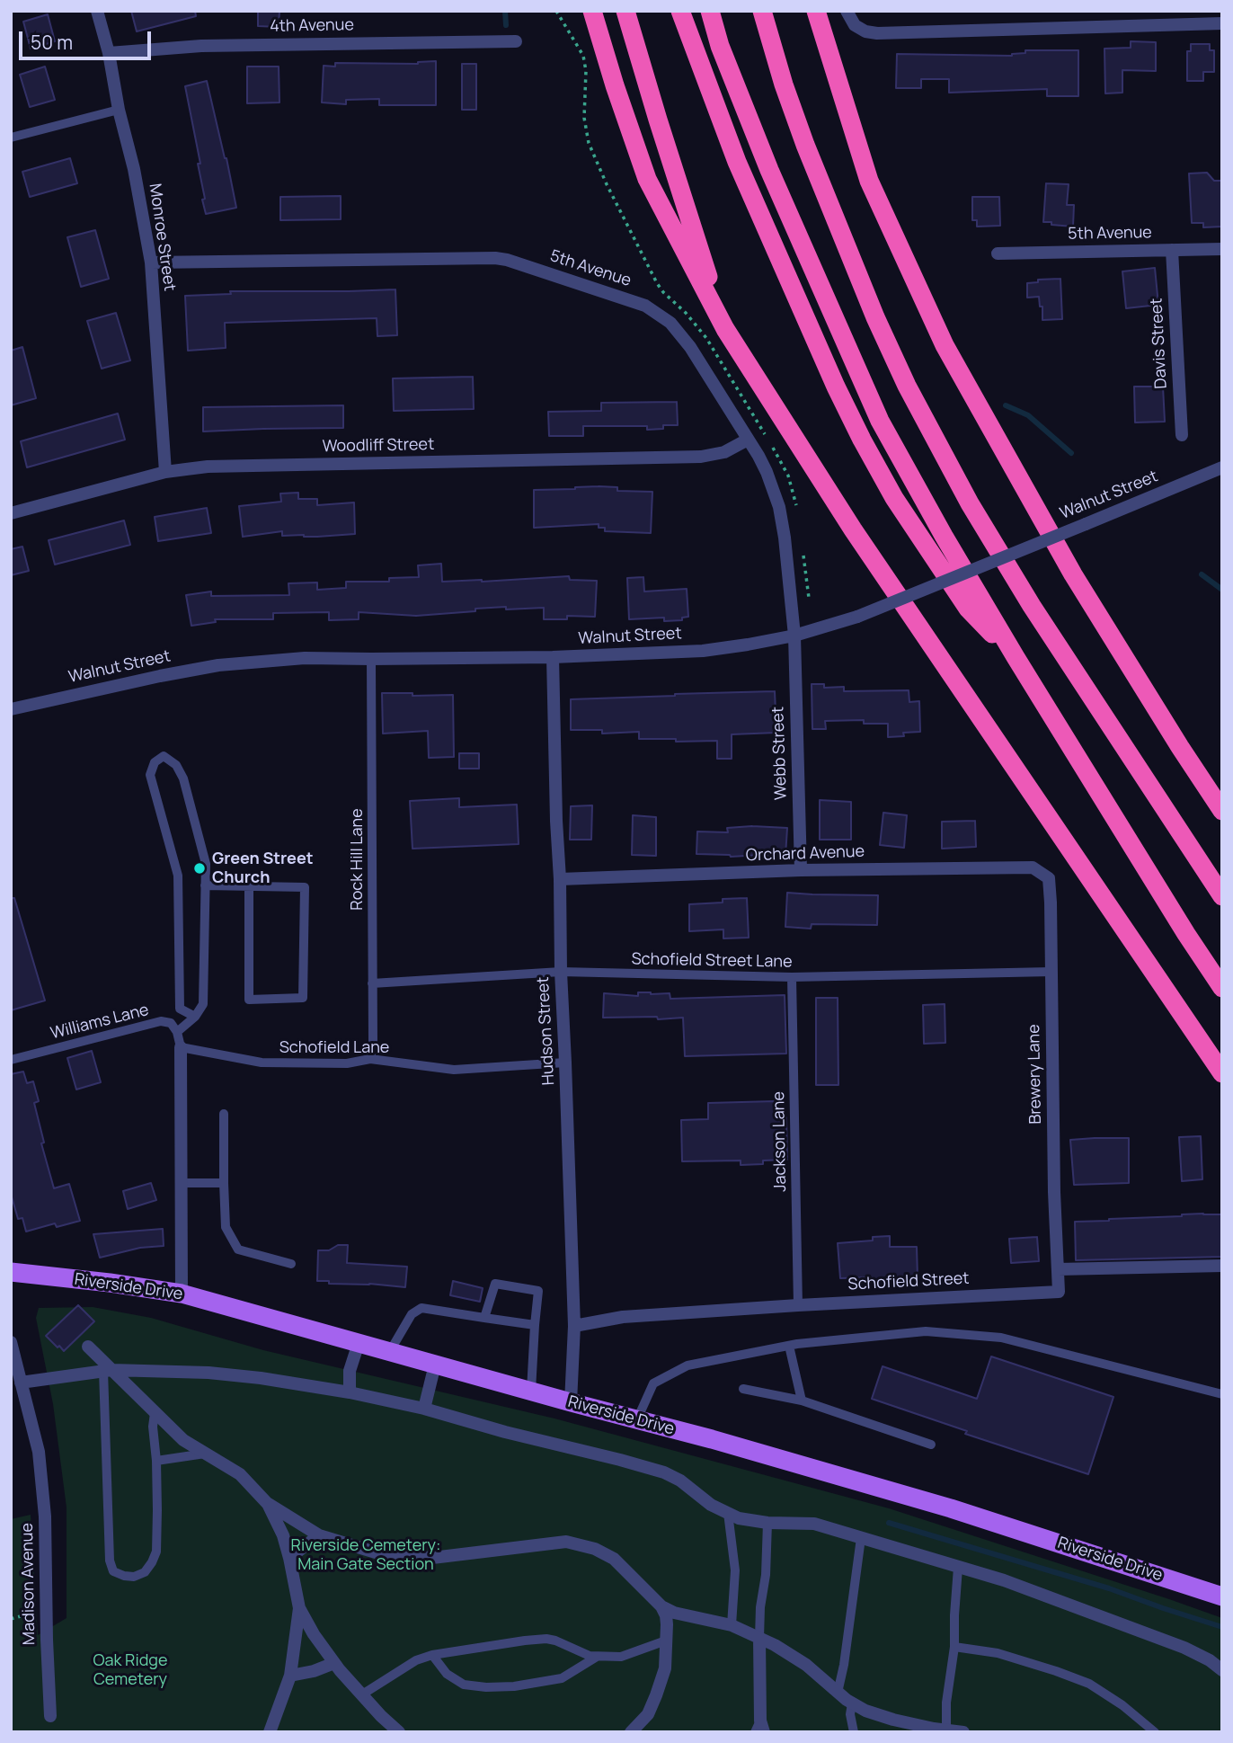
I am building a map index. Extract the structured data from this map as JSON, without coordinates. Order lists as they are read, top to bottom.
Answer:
{
  "streets": {
    "main road": ["Riverside Drive"],
    "street": [
      "4th Avenue",
      "5th Avenue",
      "Monroe Street",
      "Davis Street",
      "Woodliff Street",
      "Walnut Street",
      "Webb Street",
      "Orchard Avenue",
      "Hudson Street",
      "Brewery Lane",
      "Schofield Street",
      "Madison Avenue"
    ],
    "lane": [
      "Rock Hill Lane",
      "Schofield Street Lane",
      "Williams Lane",
      "Schofield Lane",
      "Jackson Lane"
    ]
  },
  "crossings": [
    ["4th Avenue", "Monroe Street"],
    ["5th Avenue", "Monroe Street"],
    ["5th Avenue", "Davis Street"],
    ["5th Avenue", "Woodliff Street"],
    ["5th Avenue", "Walnut Street"],
    ["5th Avenue", "Webb Street"],
    ["Monroe Street", "Woodliff Street"],
    ["Walnut Street", "Webb Street"],
    ["Walnut Street", "Rock Hill Lane"],
    ["Walnut Street", "Hudson Street"],
    ["Webb Street", "Orchard Avenue"],
    ["Orchard Avenue", "Hudson Street"],
    ["Orchard Avenue", "Brewery Lane"],
    ["Rock Hill Lane", "Schofield Street Lane"],
    ["Rock Hill Lane", "Schofield Lane"],
    ["Schofield Street Lane", "Hudson Street"],
    ["Schofield Street Lane", "Brewery Lane"],
    ["Schofield Street Lane", "Jackson Lane"],
    ["Hudson Street", "Schofield Lane"],
    ["Hudson Street", "Schofield Street"],
    ["Hudson Street", "Riverside Drive"],
    ["Brewery Lane", "Schofield Street"],
    ["Jackson Lane", "Schofield Street"]
  ],
  "parks": ["Riverside Cemetery: Main Gate Section", "Oak Ridge Cemetery"],
  "places": ["Green Street Church"],
  "scale_bar": "50 m"
}
